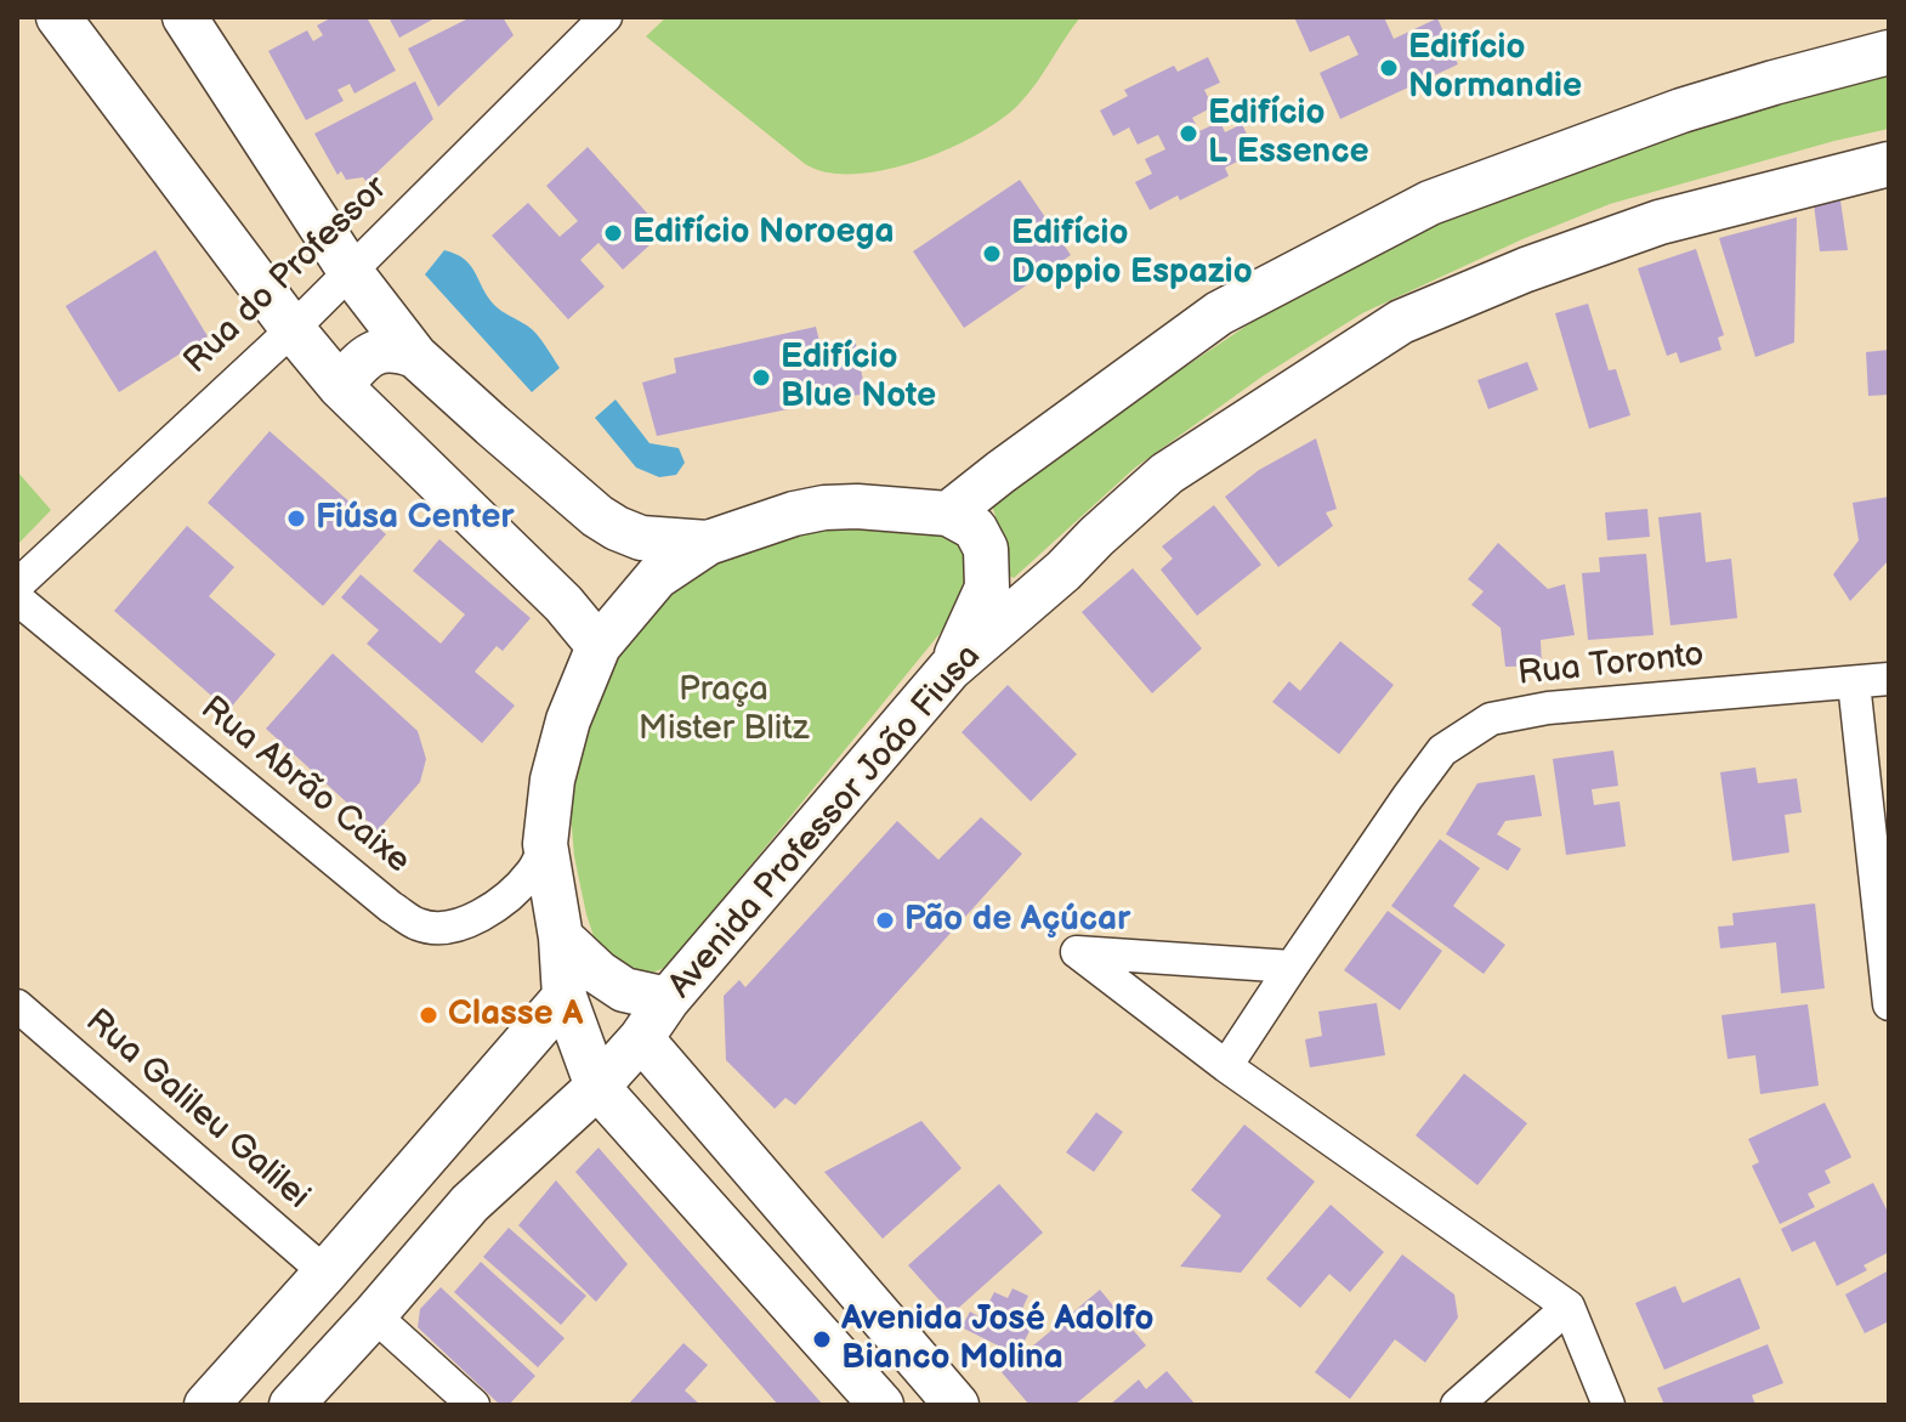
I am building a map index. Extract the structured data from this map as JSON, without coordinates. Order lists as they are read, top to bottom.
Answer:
{
  "streets": {
    "main road": ["Avenida Professor João Fiusa"],
    "street": [
      "Rua do Professor",
      "Rua Toronto",
      "Rua Abrão Caixe",
      "Rua Galileu Galilei"
    ]
  },
  "parks": ["Praça Mister Blitz"],
  "places": [
    "Edifício Normandie",
    "Edifício L Essence",
    "Edifício Noroega",
    "Edifício Doppio Espazio",
    "Edifício Blue Note",
    "Fiúsa Center",
    "Pão de Açúcar",
    "Classe A",
    "Avenida José Adolfo Bianco Molina"
  ]
}
